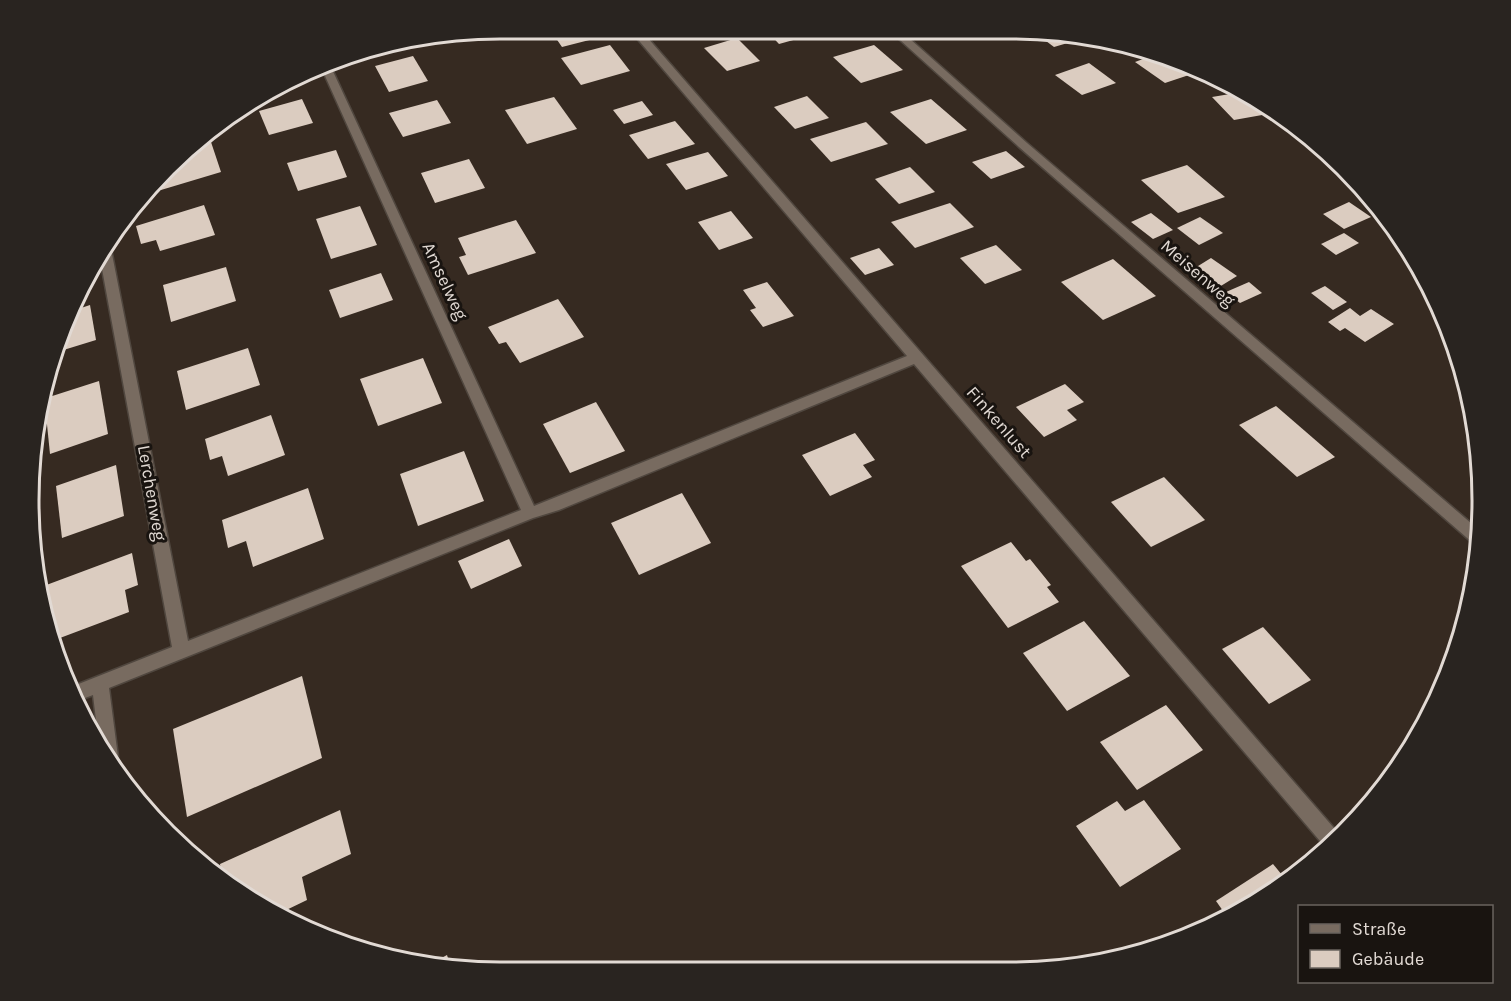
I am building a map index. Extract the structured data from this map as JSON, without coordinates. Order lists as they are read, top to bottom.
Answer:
{
  "streets": {
    "street": [
      "Meisenweg",
      "Amselweg",
      "Finkenlust",
      "Lerchenweg"
    ]
  },
  "legend": ["Straße", "Gebäude"]
}
